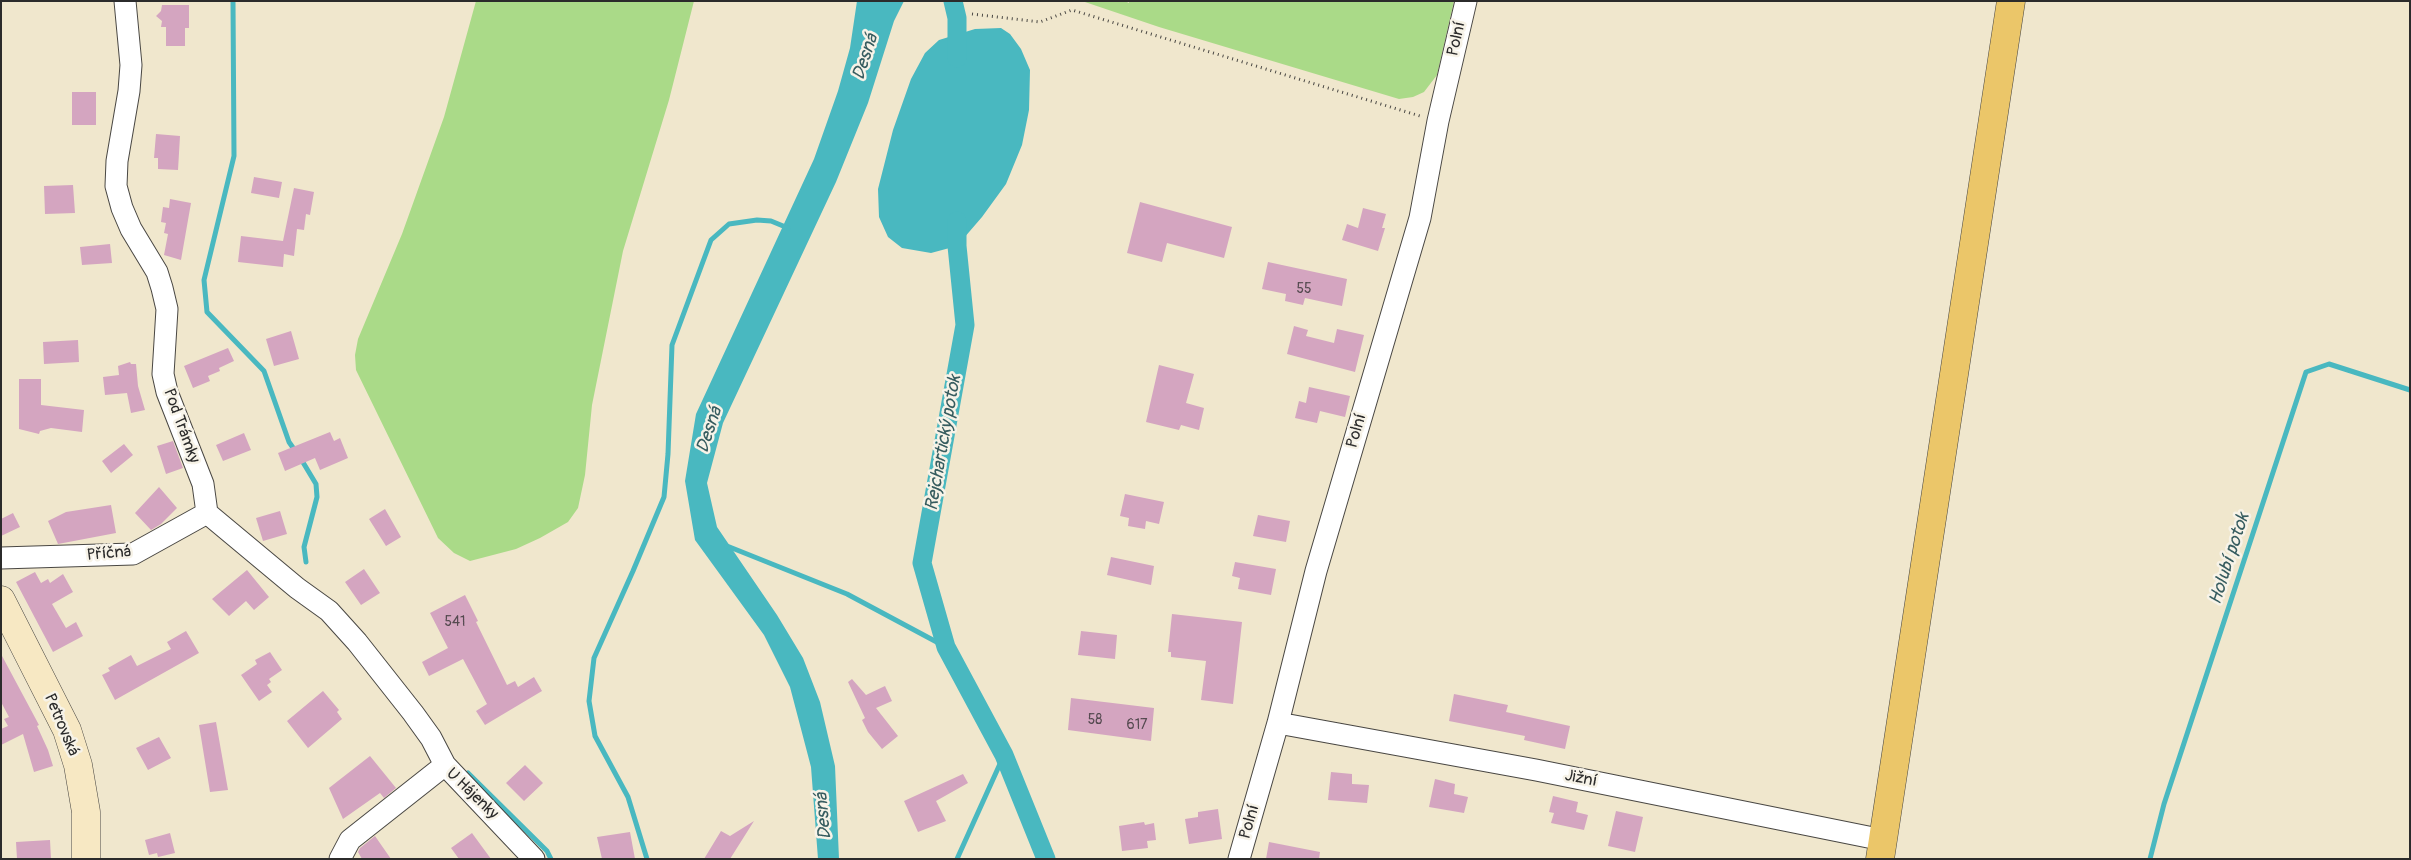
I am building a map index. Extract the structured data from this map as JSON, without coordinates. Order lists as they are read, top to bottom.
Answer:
{
  "streets": {
    "street": [
      "Polní",
      "Pod Trámky",
      "Příčná",
      "Petrovská",
      "Jižní",
      "U Hájenky"
    ]
  },
  "crossings": [
    ["Polní", "Jižní"],
    ["Pod Trámky", "Příčná"]
  ],
  "water": ["Desná", "Rejchartický potok", "Holubí potok"],
  "house_numbers": [
    "55",
    "541",
    "58",
    "617"
  ]
}
